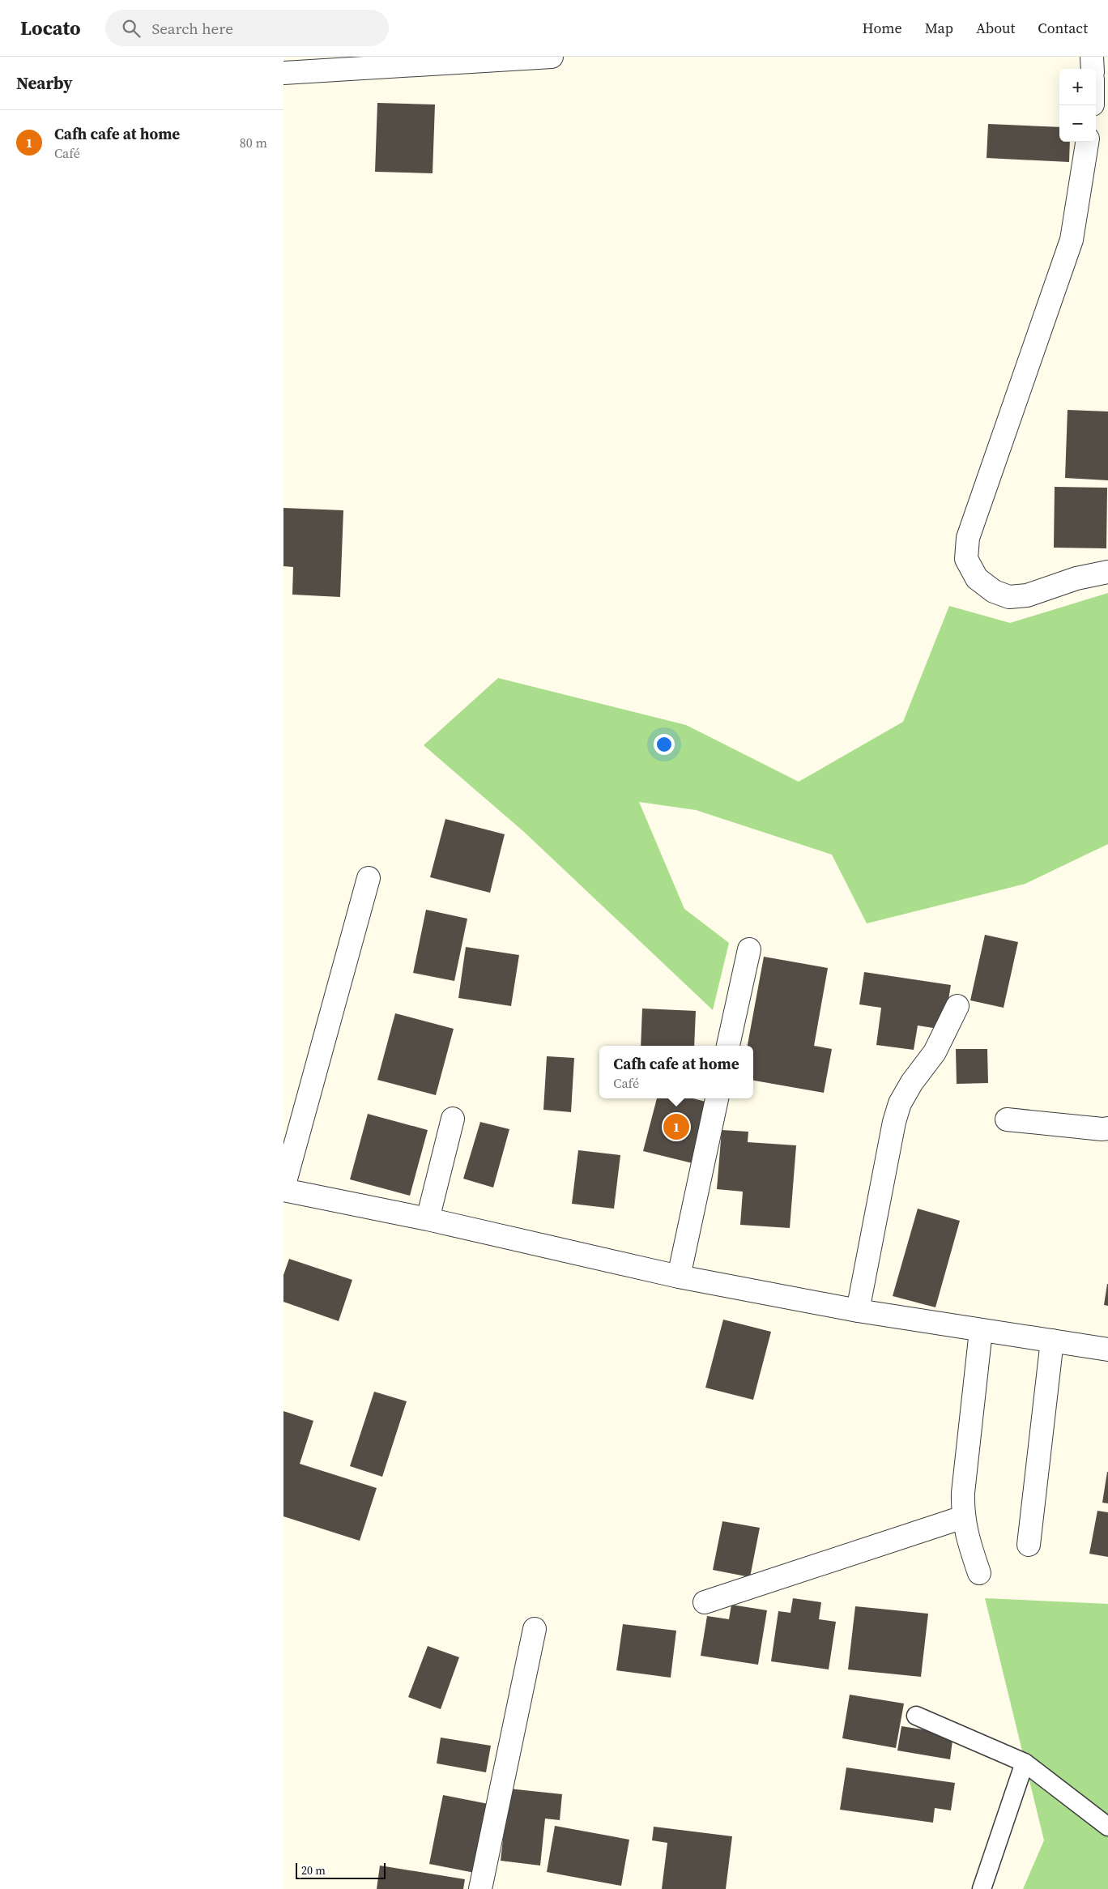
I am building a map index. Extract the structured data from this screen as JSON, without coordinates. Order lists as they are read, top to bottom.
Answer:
{
  "scale_bar": "20 m",
  "page": {
    "header": "Locato",
    "search": "Search here",
    "nav": [
      "Home",
      "Map",
      "About",
      "Contact"
    ],
    "heading": "Nearby",
    "map_buttons": ["+", "−"],
    "list": [
      {
        "mark": "1",
        "name": "Cafh cafe at home",
        "note": "Café",
        "value": "80 m"
      }
    ],
    "popup": ["Cafh cafe at home", "Café"],
    "pins": "1",
    "scale": "20 m"
  }
}
